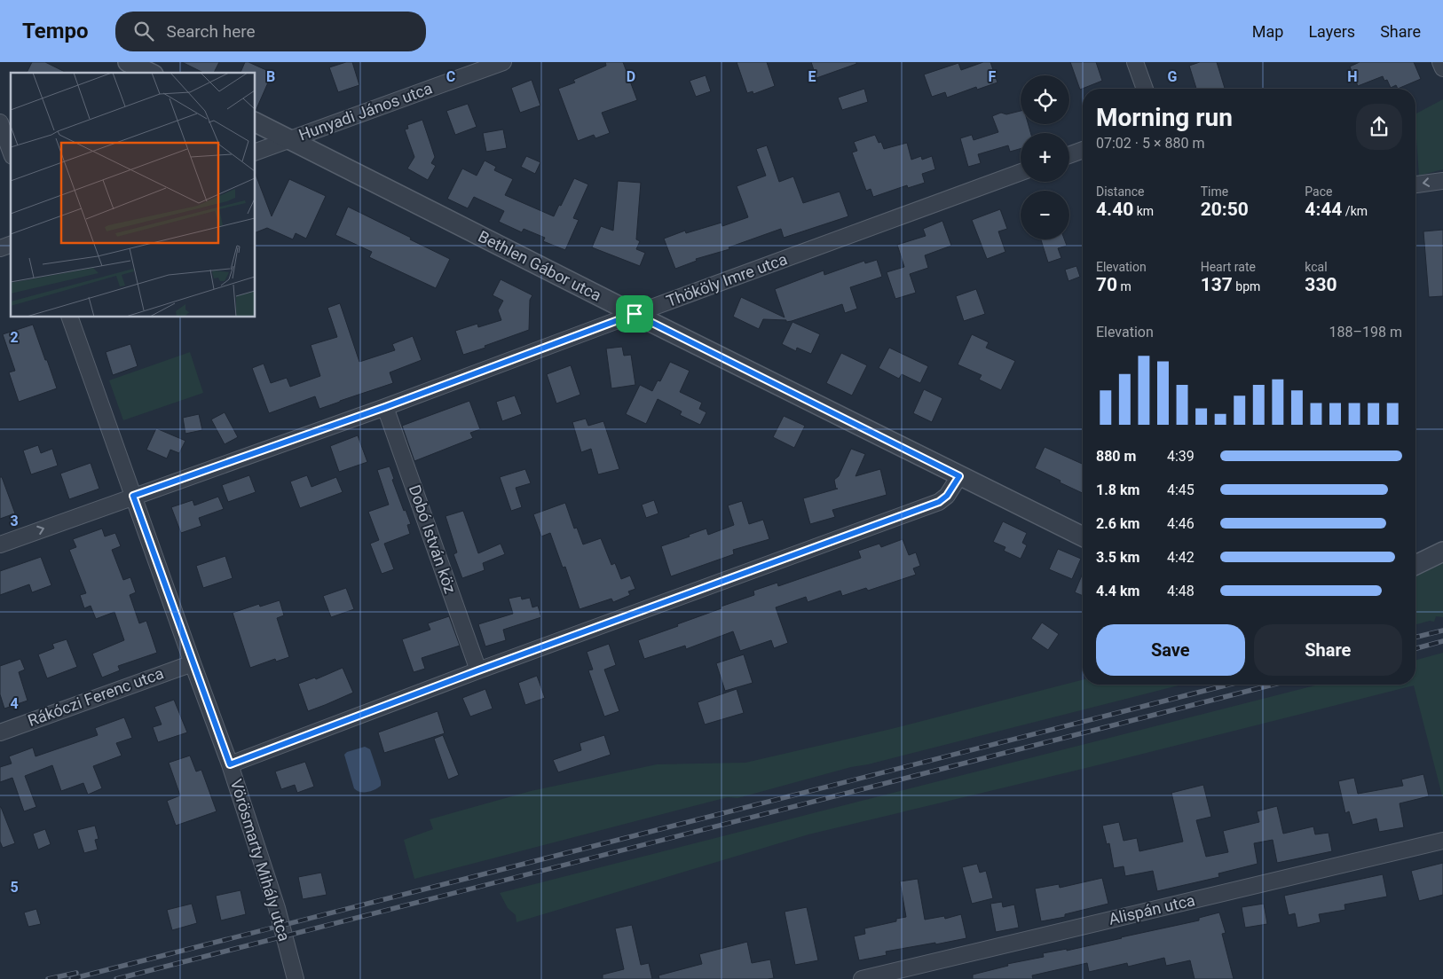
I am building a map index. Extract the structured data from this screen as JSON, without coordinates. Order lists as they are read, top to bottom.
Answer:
{
  "streets": {
    "street": [
      "Hunyadi János utca",
      "Bethlen Gábor utca",
      "Thököly Imre utca",
      "Dobó István köz",
      "Rákóczi Ferenc utca",
      "Vörösmarty Mihály utca",
      "Alispán utca"
    ]
  },
  "crossings": [
    ["Hunyadi János utca", "Bethlen Gábor utca"],
    ["Bethlen Gábor utca", "Thököly Imre utca"],
    ["Thököly Imre utca", "Dobó István köz"],
    ["Thököly Imre utca", "Vörösmarty Mihály utca"],
    ["Rákóczi Ferenc utca", "Vörösmarty Mihály utca"]
  ],
  "page": {
    "header": "Tempo",
    "search": "Search here",
    "nav": ["Map", "Layers", "Share"],
    "map_buttons": ["+", "−"],
    "heading": ["Morning run", "07:02 · 5 × 880 m"],
    "stats": [
      ["Distance", "4.40 km"],
      ["Time", "20:50"],
      ["Pace", "4:44 /km"],
      ["Elevation", "70 m"],
      ["Heart rate", "137 bpm"],
      ["kcal", "330"]
    ],
    "chart": ["Elevation", "188–198 m"],
    "list": [
      {
        "name": "880 m",
        "note": "4:39"
      },
      {
        "name": "1.8 km",
        "note": "4:45"
      },
      {
        "name": "2.6 km",
        "note": "4:46"
      },
      {
        "name": "3.5 km",
        "note": "4:42"
      },
      {
        "name": "4.4 km",
        "note": "4:48"
      }
    ],
    "buttons": ["Save", "Share"]
  },
  "grid": {
    "columns": [
      "B",
      "C",
      "D",
      "E",
      "F",
      "G",
      "H"
    ],
    "rows": [
      "2",
      "3",
      "4",
      "5"
    ]
  }
}
